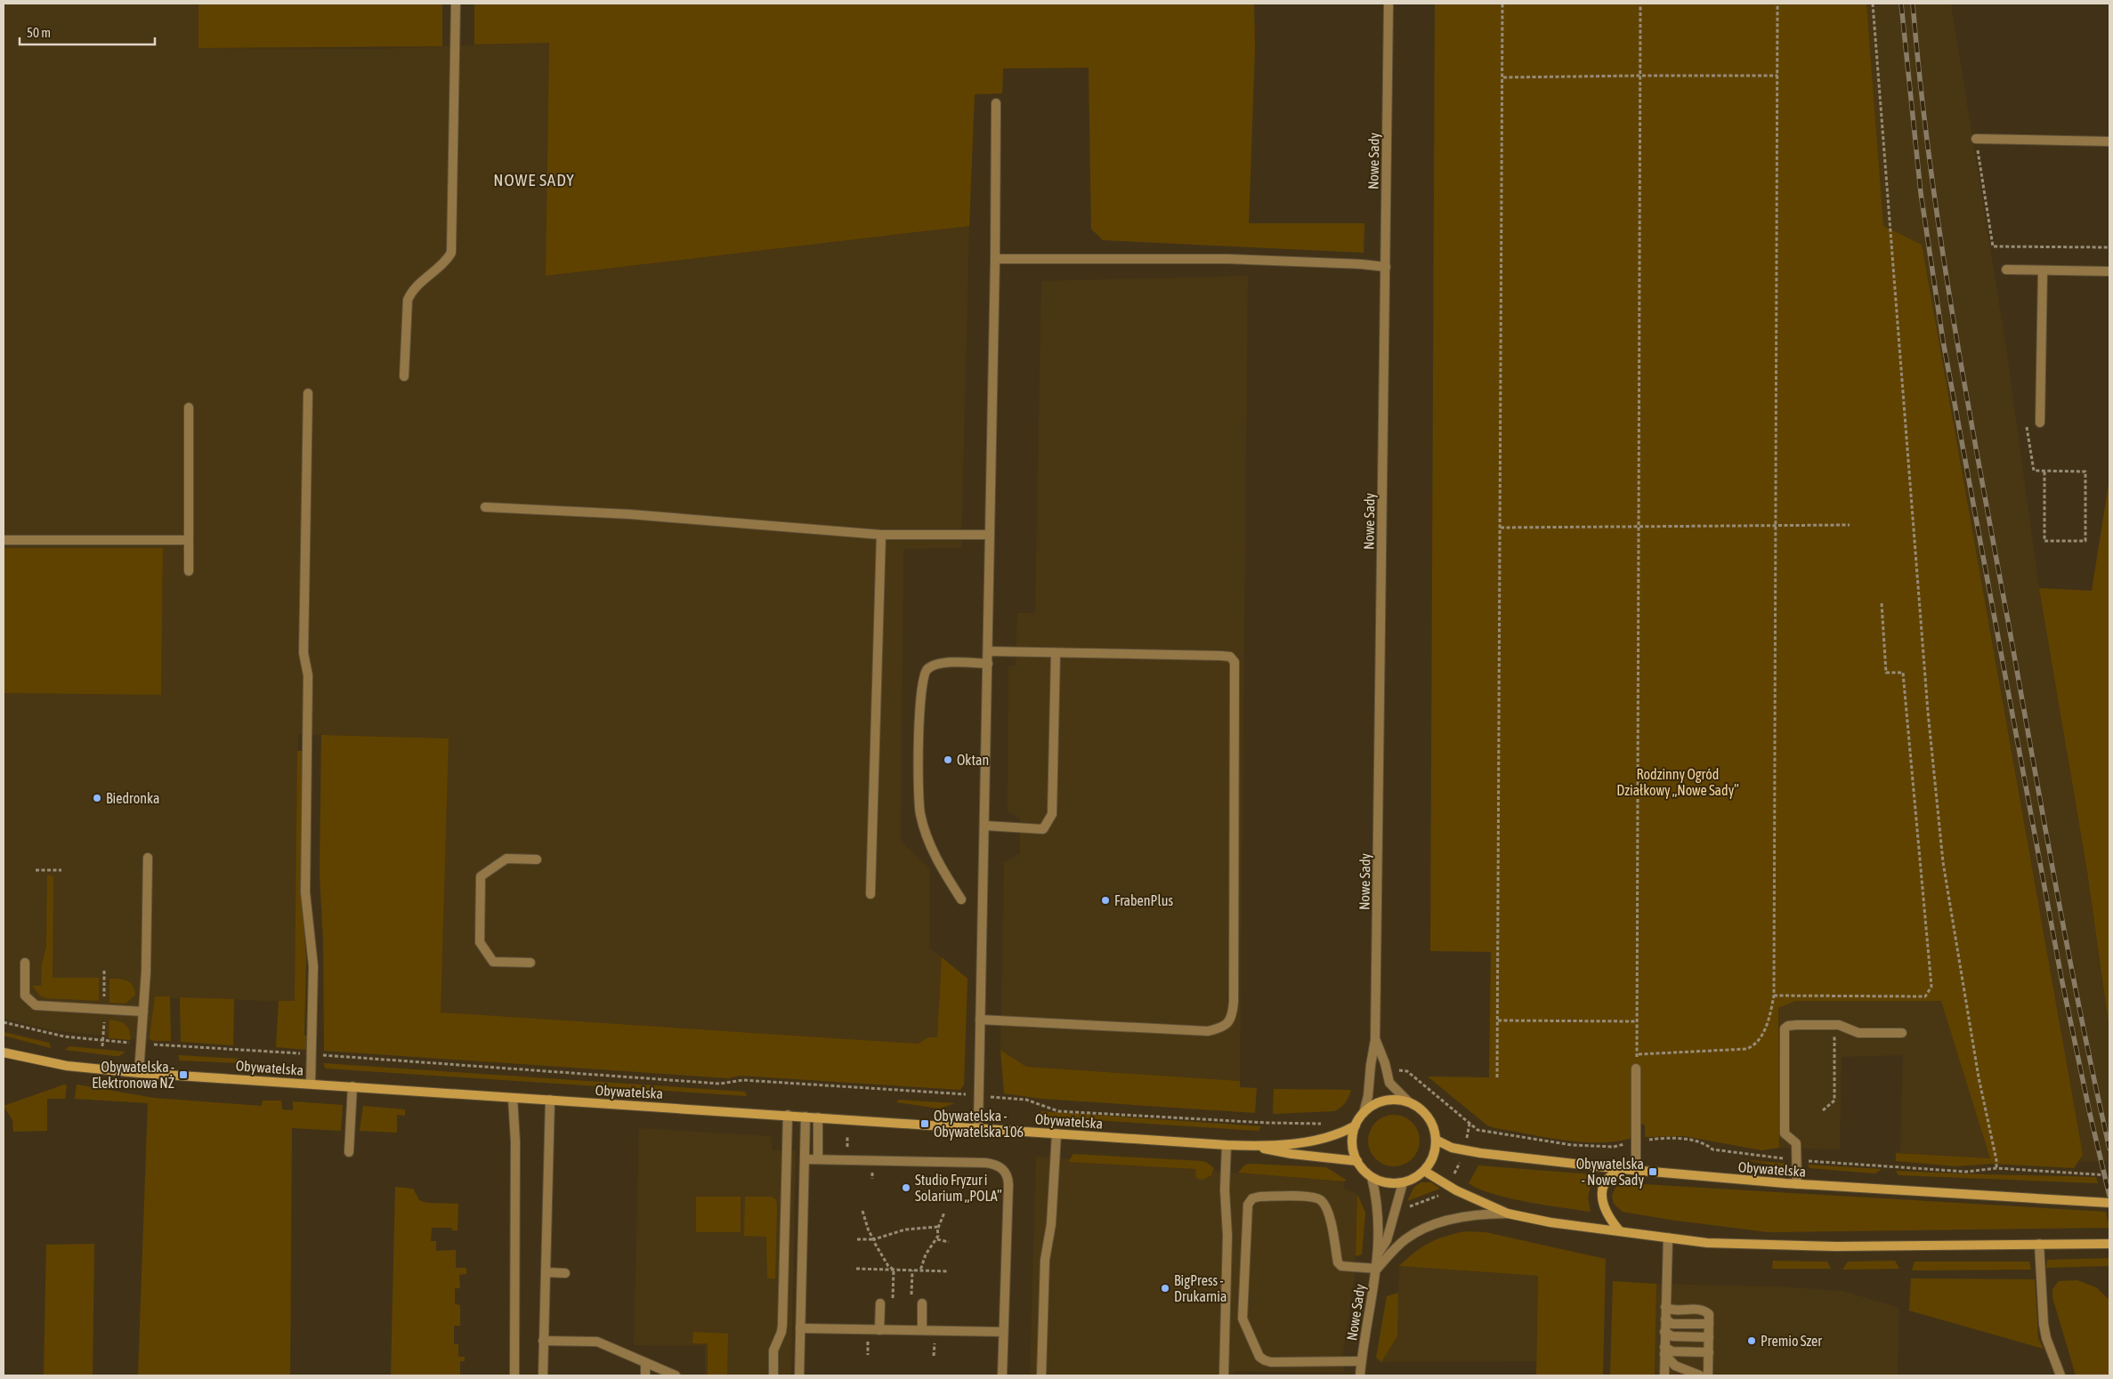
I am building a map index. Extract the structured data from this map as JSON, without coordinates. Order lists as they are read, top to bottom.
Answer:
{
  "streets": {
    "main road": ["Obywatelska"],
    "street": ["Nowe Sady"]
  },
  "crossings": [
    ["Nowe Sady", "Obywatelska"]
  ],
  "districts": ["NOWE SADY"],
  "parks": ["Rodzinny Ogród Działkowy „Nowe Sady”"],
  "places": {
    "other": [
      "Oktan",
      "Biedronka",
      "FrabenPlus",
      "Studio Fryzur i Solarium „POLA”",
      "BigPress - Drukarnia",
      "Premio Szer"
    ],
    "transit": ["Obywatelska - Elektronowa NŻ", "Obywatelska - Obywatelska 106", "Obywatelska - Nowe Sady"]
  },
  "scale_bar": "50 m"
}
